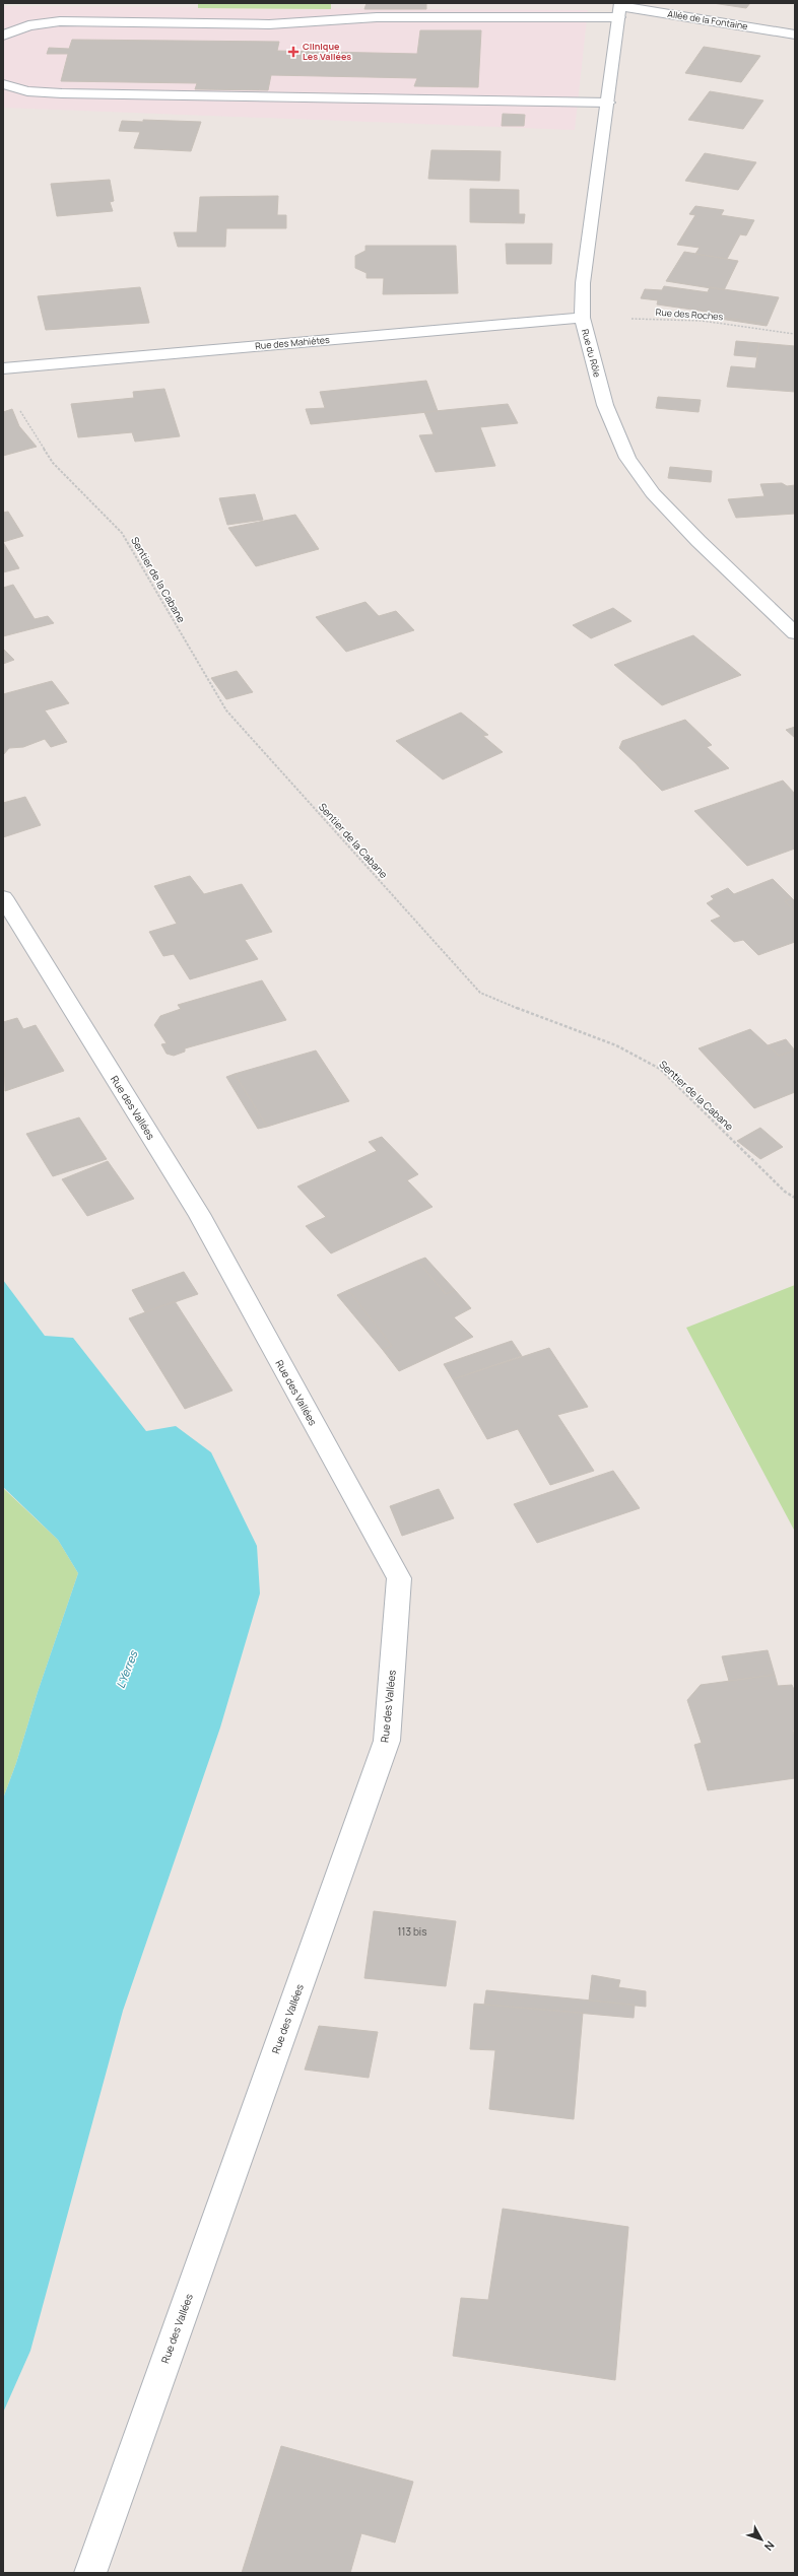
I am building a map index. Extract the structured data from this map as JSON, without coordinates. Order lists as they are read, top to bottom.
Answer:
{
  "streets": {
    "street": [
      "Allée de la Fontaine",
      "Rue des Mahiètes",
      "Rue du Rôle",
      "Rue des Vallées"
    ],
    "path": ["Rue des Roches", "Sentier de la Cabane"]
  },
  "crossings": [
    ["Allée de la Fontaine", "Rue du Rôle"],
    ["Rue des Roches", "Rue des Mahiètes"],
    ["Rue des Roches", "Rue du Rôle"],
    ["Rue des Mahiètes", "Rue du Rôle"]
  ],
  "water": ["L'Yerres"],
  "places": {
    "health": ["Clinique Les Vallées"]
  },
  "house_numbers": ["113 bis"],
  "north": "bottom right"
}
